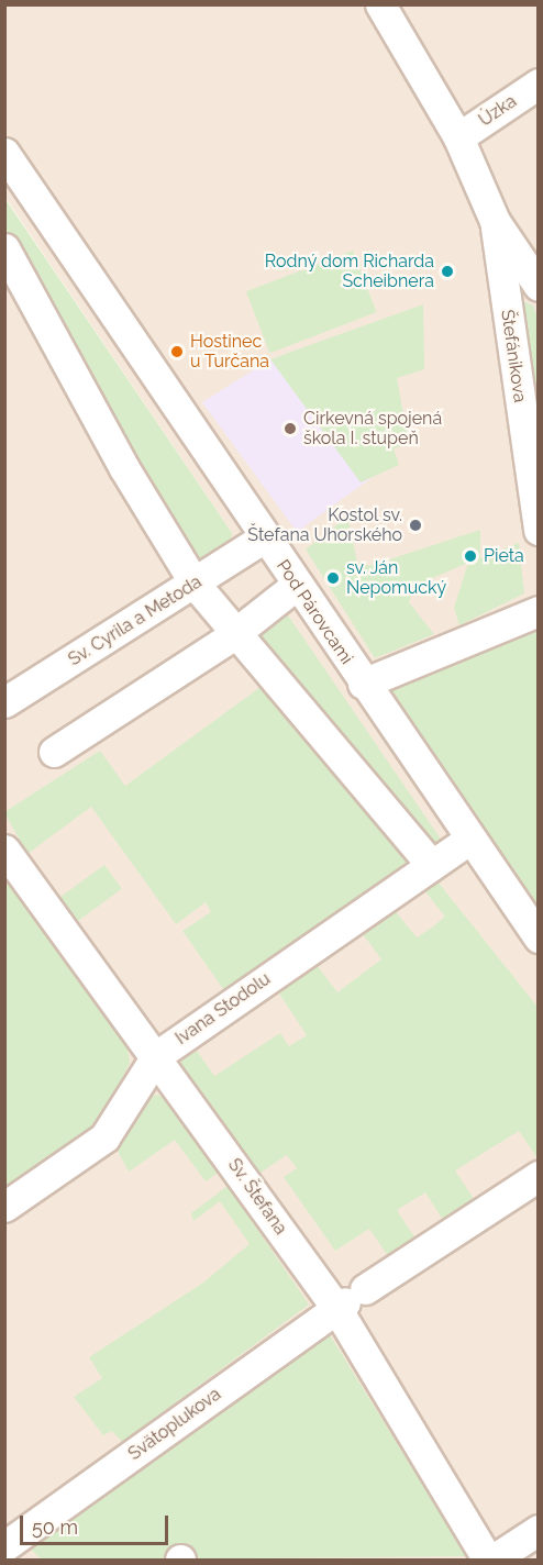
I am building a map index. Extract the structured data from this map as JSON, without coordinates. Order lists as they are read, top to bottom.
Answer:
{
  "streets": {
    "street": [
      "Úzka",
      "Štefánikova",
      "Pod Párovcami",
      "Sv. Cyrila a Metoda",
      "Ivana Stodolu",
      "Sv. Štefana",
      "Svätoplukova"
    ]
  },
  "crossings": [
    ["Úzka", "Štefánikova"],
    ["Pod Párovcami", "Sv. Cyrila a Metoda"],
    ["Pod Párovcami", "Ivana Stodolu"],
    ["Ivana Stodolu", "Sv. Štefana"],
    ["Sv. Štefana", "Svätoplukova"]
  ],
  "places": [
    "Rodný dom Richarda Scheibnera",
    "Hostinec u Turčana",
    "Cirkevná spojená škola I. stupeň",
    "Kostol sv. Štefana Uhorského",
    "Pieta",
    "sv. Ján Nepomucký"
  ],
  "scale_bar": "50 m"
}
